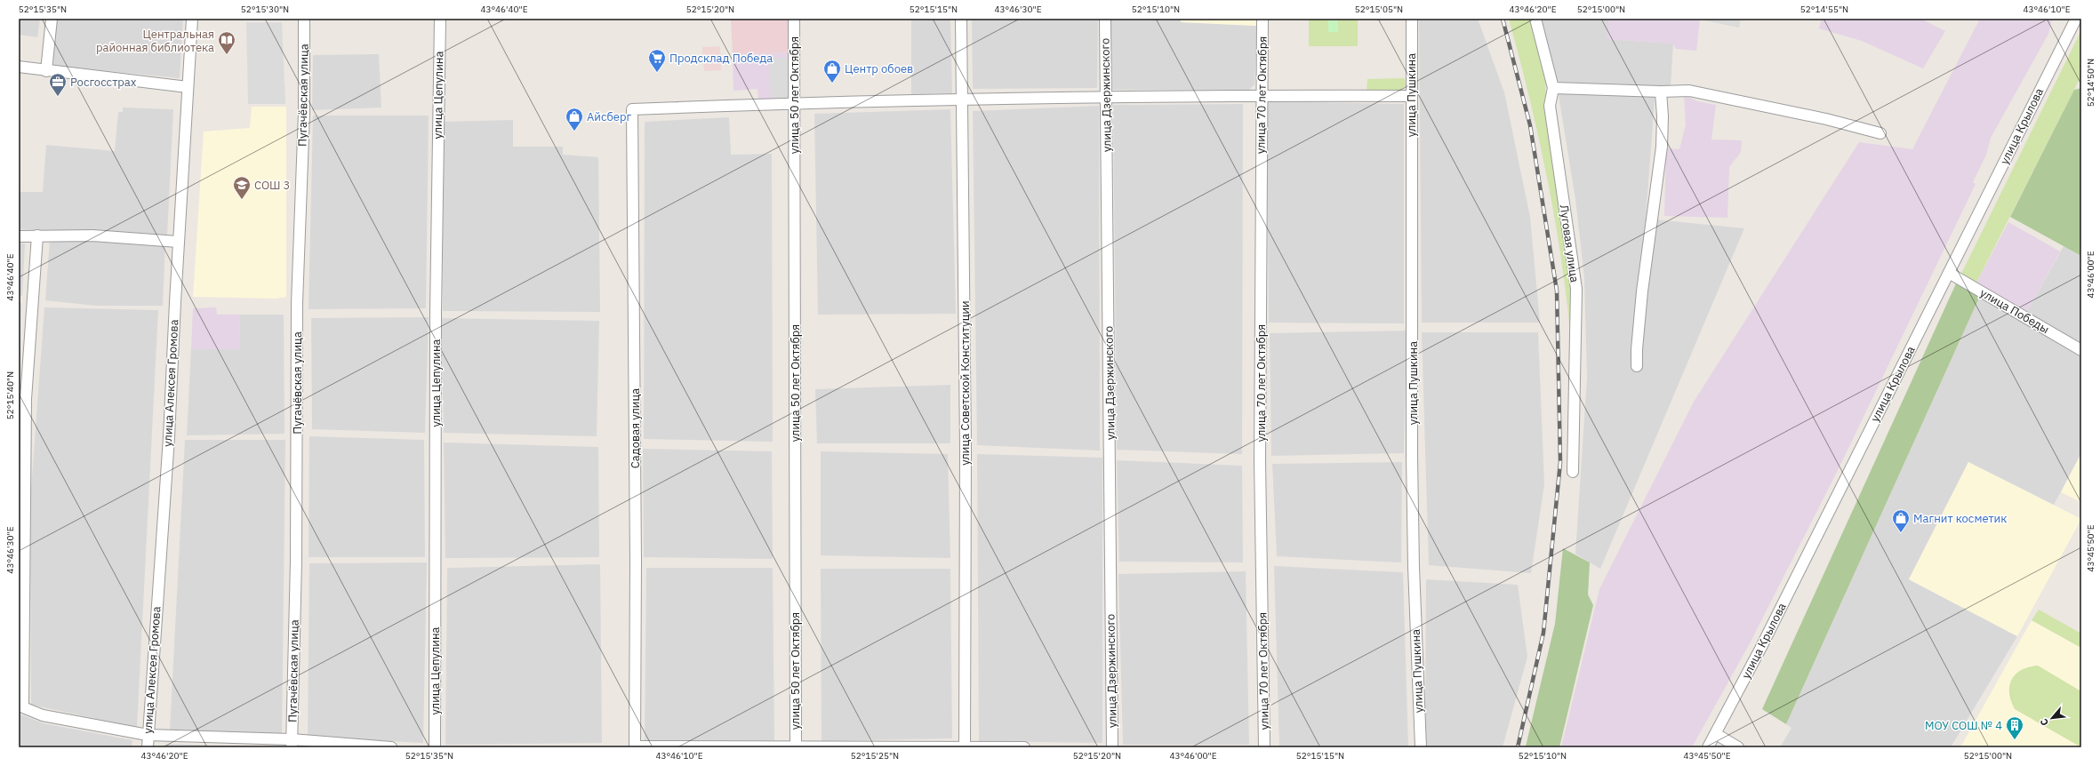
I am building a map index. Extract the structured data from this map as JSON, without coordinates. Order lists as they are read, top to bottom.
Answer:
{
  "streets": {
    "street": [
      "Пугачёвская улица",
      "улица Цепулина",
      "улица 50 лет Октября",
      "улица Дзержинского",
      "улица 70 лет Октября",
      "улица Пушкина",
      "улица Крылова",
      "Луговая улица",
      "улица Победы",
      "улица Алексея Громова",
      "улица Советской Конституции",
      "Садовая улица"
    ]
  },
  "crossings": [
    ["улица 50 лет Октября", "Садовая улица"],
    ["улица Крылова", "улица Победы"]
  ],
  "places": {
    "library": ["Центральная районная библиотека"],
    "supermarket": ["Продсклад Победа"],
    "shop": ["Центр обоев", "Айсберг", "Магнит косметик"],
    "office": ["Росгосстрах"],
    "school or university": ["СОШ 3"],
    "building": ["МОУ СОШ № 4"]
  },
  "north": "bottom left",
  "coordinates": [
    "52°15'35\"N",
    "52°15'30\"N",
    "43°46'40\"E",
    "52°15'20\"N",
    "52°15'15\"N",
    "43°46'30\"E",
    "52°15'10\"N",
    "52°15'05\"N",
    "43°46'20\"E",
    "52°15'00\"N",
    "52°14'55\"N",
    "43°46'10\"E",
    "52°14'50\"N",
    "43°46'00\"E",
    "52°15'40\"N",
    "43°45'50\"E",
    "52°15'25\"N"
  ]
}
